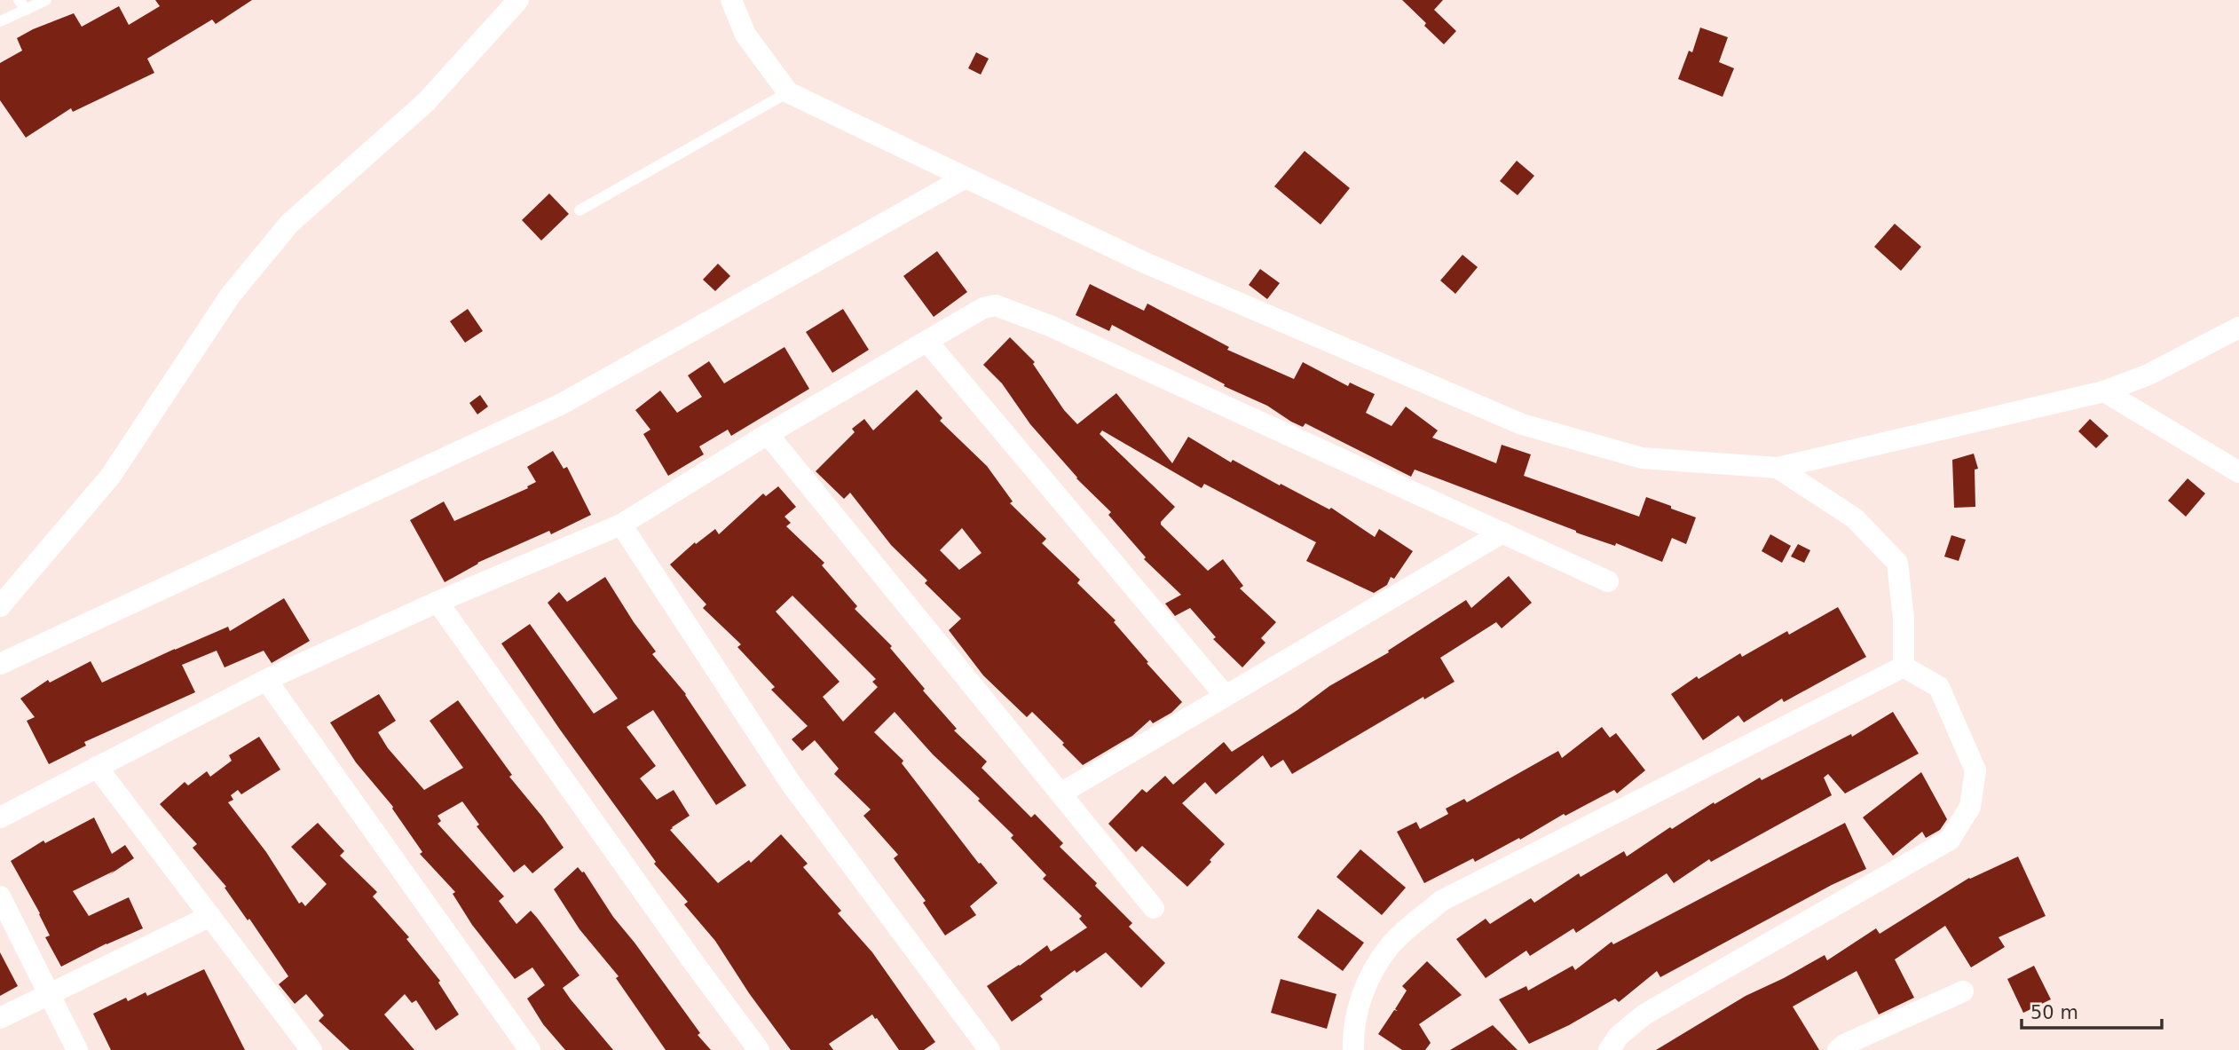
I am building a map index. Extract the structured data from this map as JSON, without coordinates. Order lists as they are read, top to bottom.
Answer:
{
  "scale_bar": "50 m"
}
